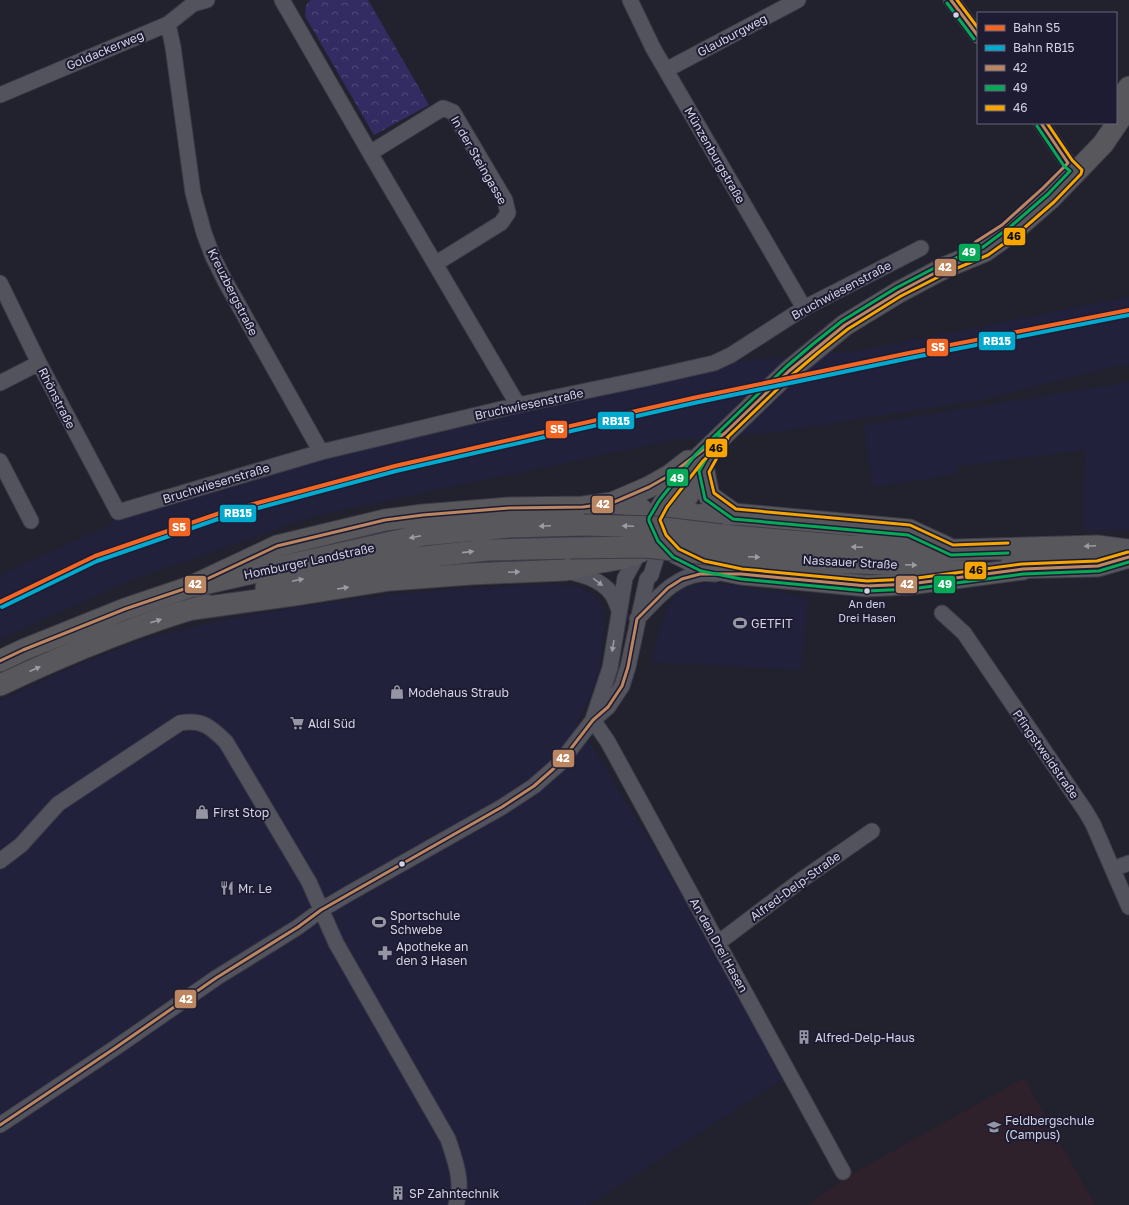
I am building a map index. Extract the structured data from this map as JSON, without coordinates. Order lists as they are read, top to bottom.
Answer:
{
  "streets": {
    "main road": ["Homburger Landstraße", "Nassauer Straße"],
    "street": [
      "Glauburgweg",
      "Goldackerweg",
      "Münzenburgstraße",
      "In der Steingasse",
      "Bruchwiesenstraße",
      "Kreuzbergstraße",
      "Rhönstraße",
      "Pfingstweidstraße",
      "Alfred-Delp-Straße",
      "An den Drei Hasen"
    ]
  },
  "crossings": [
    ["Glauburgweg", "Münzenburgstraße"],
    ["Goldackerweg", "Kreuzbergstraße"],
    ["Münzenburgstraße", "Bruchwiesenstraße"],
    ["Bruchwiesenstraße", "Kreuzbergstraße"],
    ["Bruchwiesenstraße", "Rhönstraße"],
    ["Homburger Landstraße", "Nassauer Straße"],
    ["Alfred-Delp-Straße", "An den Drei Hasen"]
  ],
  "places": {
    "other": ["An den Drei Hasen"],
    "sports": ["GETFIT", "Sportschule Schwebe"],
    "shop": ["Modehaus Straub", "First Stop"],
    "supermarket": ["Aldi Süd"],
    "restaurant": ["Mr. Le"],
    "pharmacy": ["Apotheke an den 3 Hasen"],
    "building": ["Alfred-Delp-Haus", "SP Zahntechnik"],
    "school or university": ["Feldbergschule (Campus)"]
  },
  "lines": [
    "transit line 42",
    "transit line 46",
    "transit line 49",
    "rail line S5",
    "rail line RB15"
  ],
  "legend": [
    "Bahn S5",
    "Bahn RB15",
    "42",
    "49",
    "46"
  ]
}
